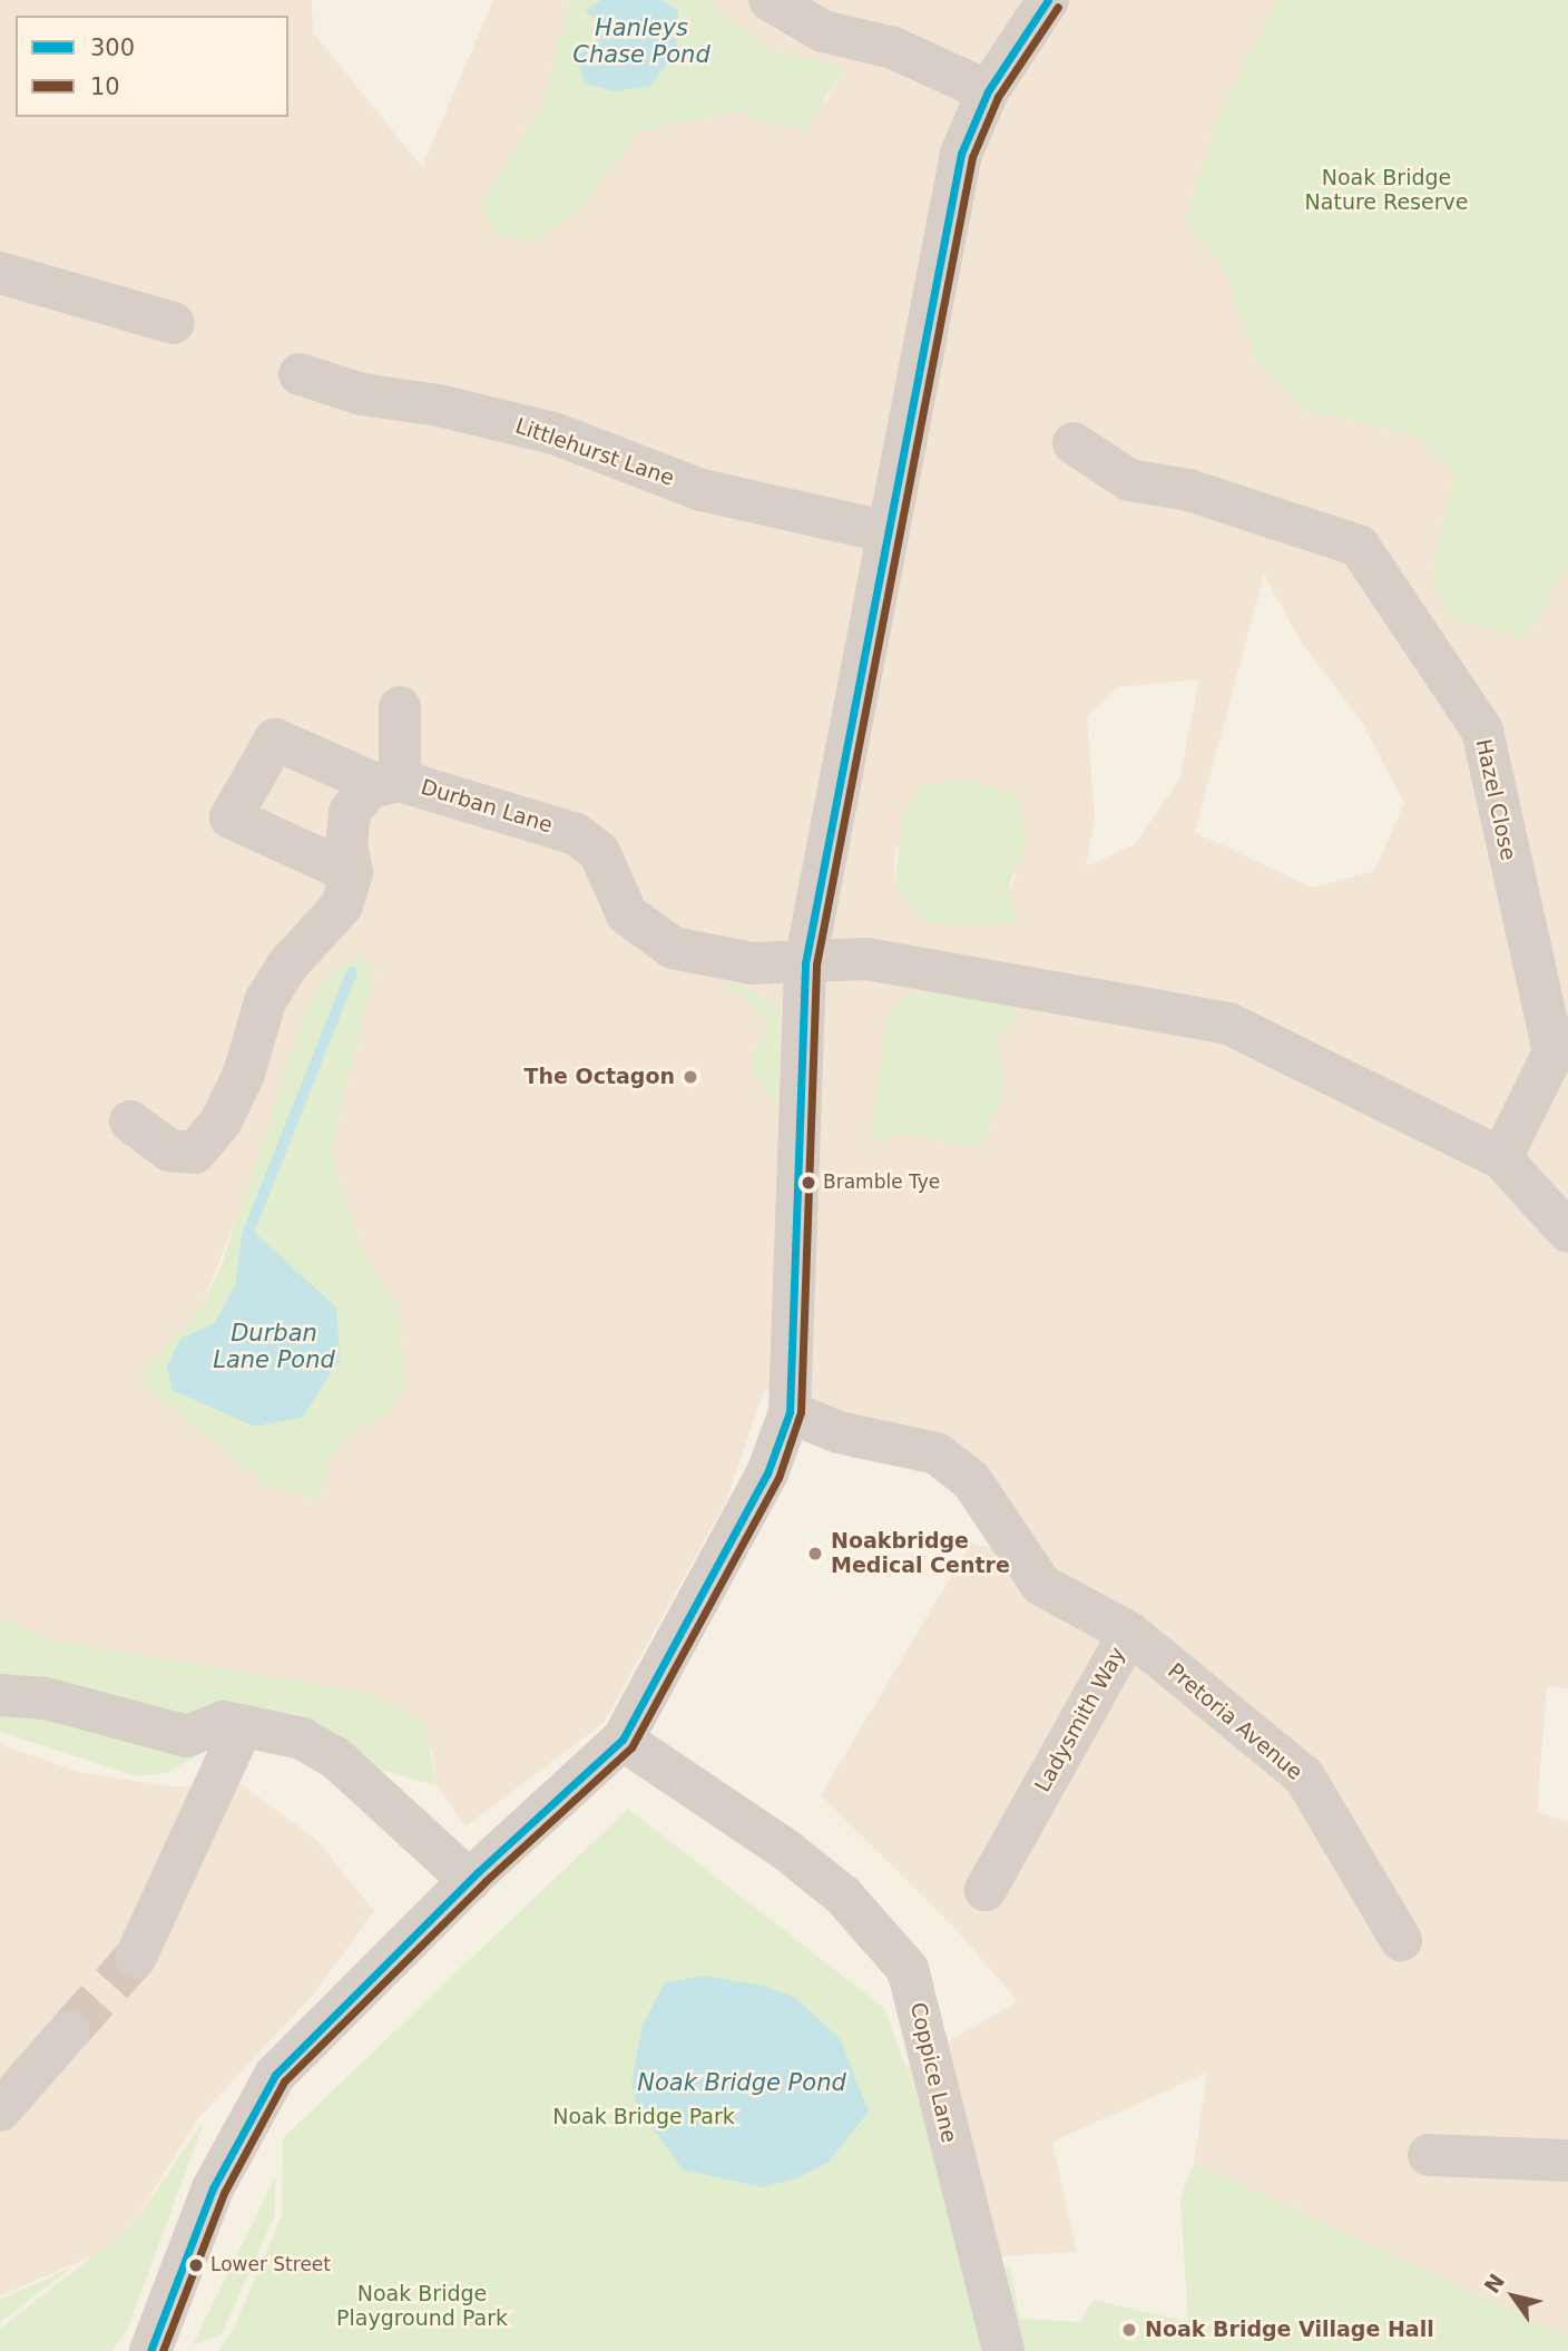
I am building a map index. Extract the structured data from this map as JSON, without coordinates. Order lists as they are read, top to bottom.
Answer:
{
  "streets": {
    "street": [
      "Littlehurst Lane",
      "Hazel Close",
      "Durban Lane",
      "Ladysmith Way",
      "Pretoria Avenue",
      "Coppice Lane"
    ]
  },
  "crossings": [
    ["Ladysmith Way", "Pretoria Avenue"]
  ],
  "water": ["Hanleys Chase Pond", "Durban Lane Pond", "Noak Bridge Pond"],
  "parks": ["Noak Bridge Nature Reserve", "Noak Bridge Park", "Noak Bridge Playground Park"],
  "places": [
    "The Octagon",
    "Bramble Tye",
    "Noakbridge Medical Centre",
    "Lower Street",
    "Noak Bridge Village Hall"
  ],
  "lines": ["transit line 300", "transit line 10"],
  "legend": ["300", "10"],
  "north": "top left"
}
